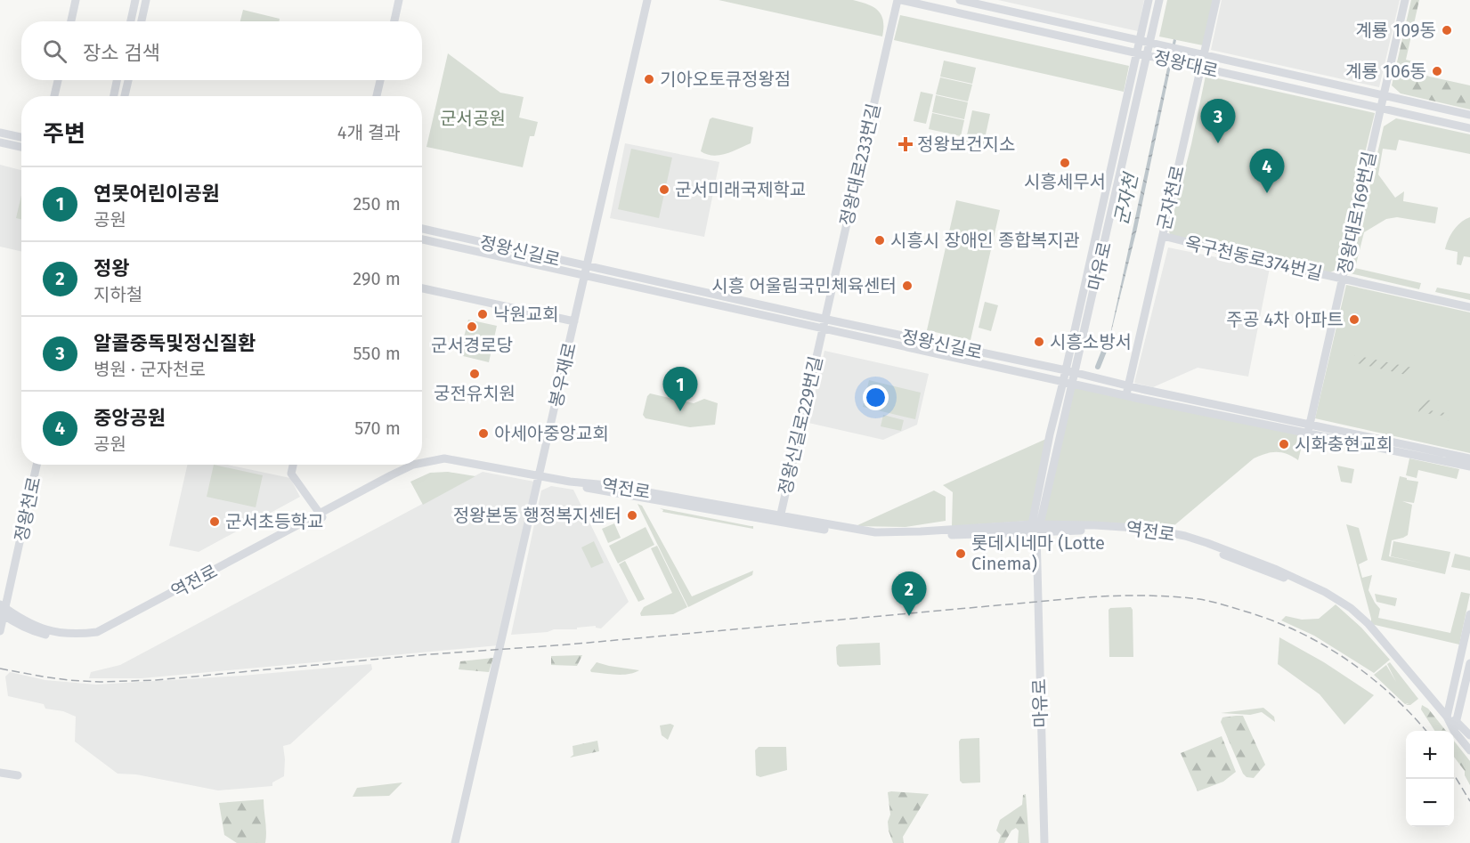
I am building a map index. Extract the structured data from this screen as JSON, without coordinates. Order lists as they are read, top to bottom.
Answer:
{
  "streets": {
    "street": [
      "정왕대로",
      "정왕대로233번길",
      "군자천로",
      "정왕대로169번길",
      "정왕신길로",
      "옥구천동로374번길",
      "마유로",
      "봉우재로",
      "정왕신길로229번길",
      "역전로",
      "정왕천로"
    ]
  },
  "crossings": [
    ["정왕대로", "정왕대로233번길"],
    ["정왕대로", "군자천로"],
    ["정왕대로", "정왕대로169번길"],
    ["정왕대로", "마유로"],
    ["정왕대로233번길", "정왕신길로"],
    ["정왕대로233번길", "정왕신길로229번길"],
    ["군자천로", "정왕신길로"],
    ["군자천로", "옥구천동로374번길"],
    ["정왕대로169번길", "정왕신길로"],
    ["정왕대로169번길", "옥구천동로374번길"],
    ["정왕신길로", "마유로"],
    ["정왕신길로", "봉우재로"],
    ["정왕신길로", "정왕신길로229번길"],
    ["마유로", "역전로"],
    ["봉우재로", "역전로"],
    ["정왕신길로229번길", "역전로"],
    ["역전로", "정왕천로"]
  ],
  "water": ["군자천"],
  "parks": ["군서공원"],
  "places": {
    "other": [
      "계룡 109동",
      "계룡 106동",
      "기아오토큐정왕점",
      "시흥세무서",
      "군서미래국제학교",
      "시흥시 장애인 종합복지관",
      "시흥 어울림국민체육센터",
      "낙원교회",
      "주공 4차 아파트",
      "군서경로당",
      "시흥소방서",
      "궁전유치원",
      "아세아중앙교회",
      "시화충현교회",
      "정왕본동 행정복지센터",
      "군서초등학교",
      "롯데시네마 (Lotte Cinema)"
    ],
    "health": ["정왕보건지소"]
  },
  "page": {
    "search": "장소 검색",
    "heading": ["주변", "4개 결과"],
    "pins": [
      "3",
      "4",
      "1",
      "2"
    ],
    "list": [
      {
        "mark": "1",
        "name": "연못어린이공원",
        "note": "공원",
        "value": "250 m"
      },
      {
        "mark": "2",
        "name": "정왕",
        "note": "지하철",
        "value": "290 m"
      },
      {
        "mark": "3",
        "name": "알콜중독및정신질환",
        "note": "병원 · 군자천로",
        "value": "550 m"
      },
      {
        "mark": "4",
        "name": "중앙공원",
        "note": "공원",
        "value": "570 m"
      }
    ],
    "map_buttons": ["+", "−"]
  }
}
